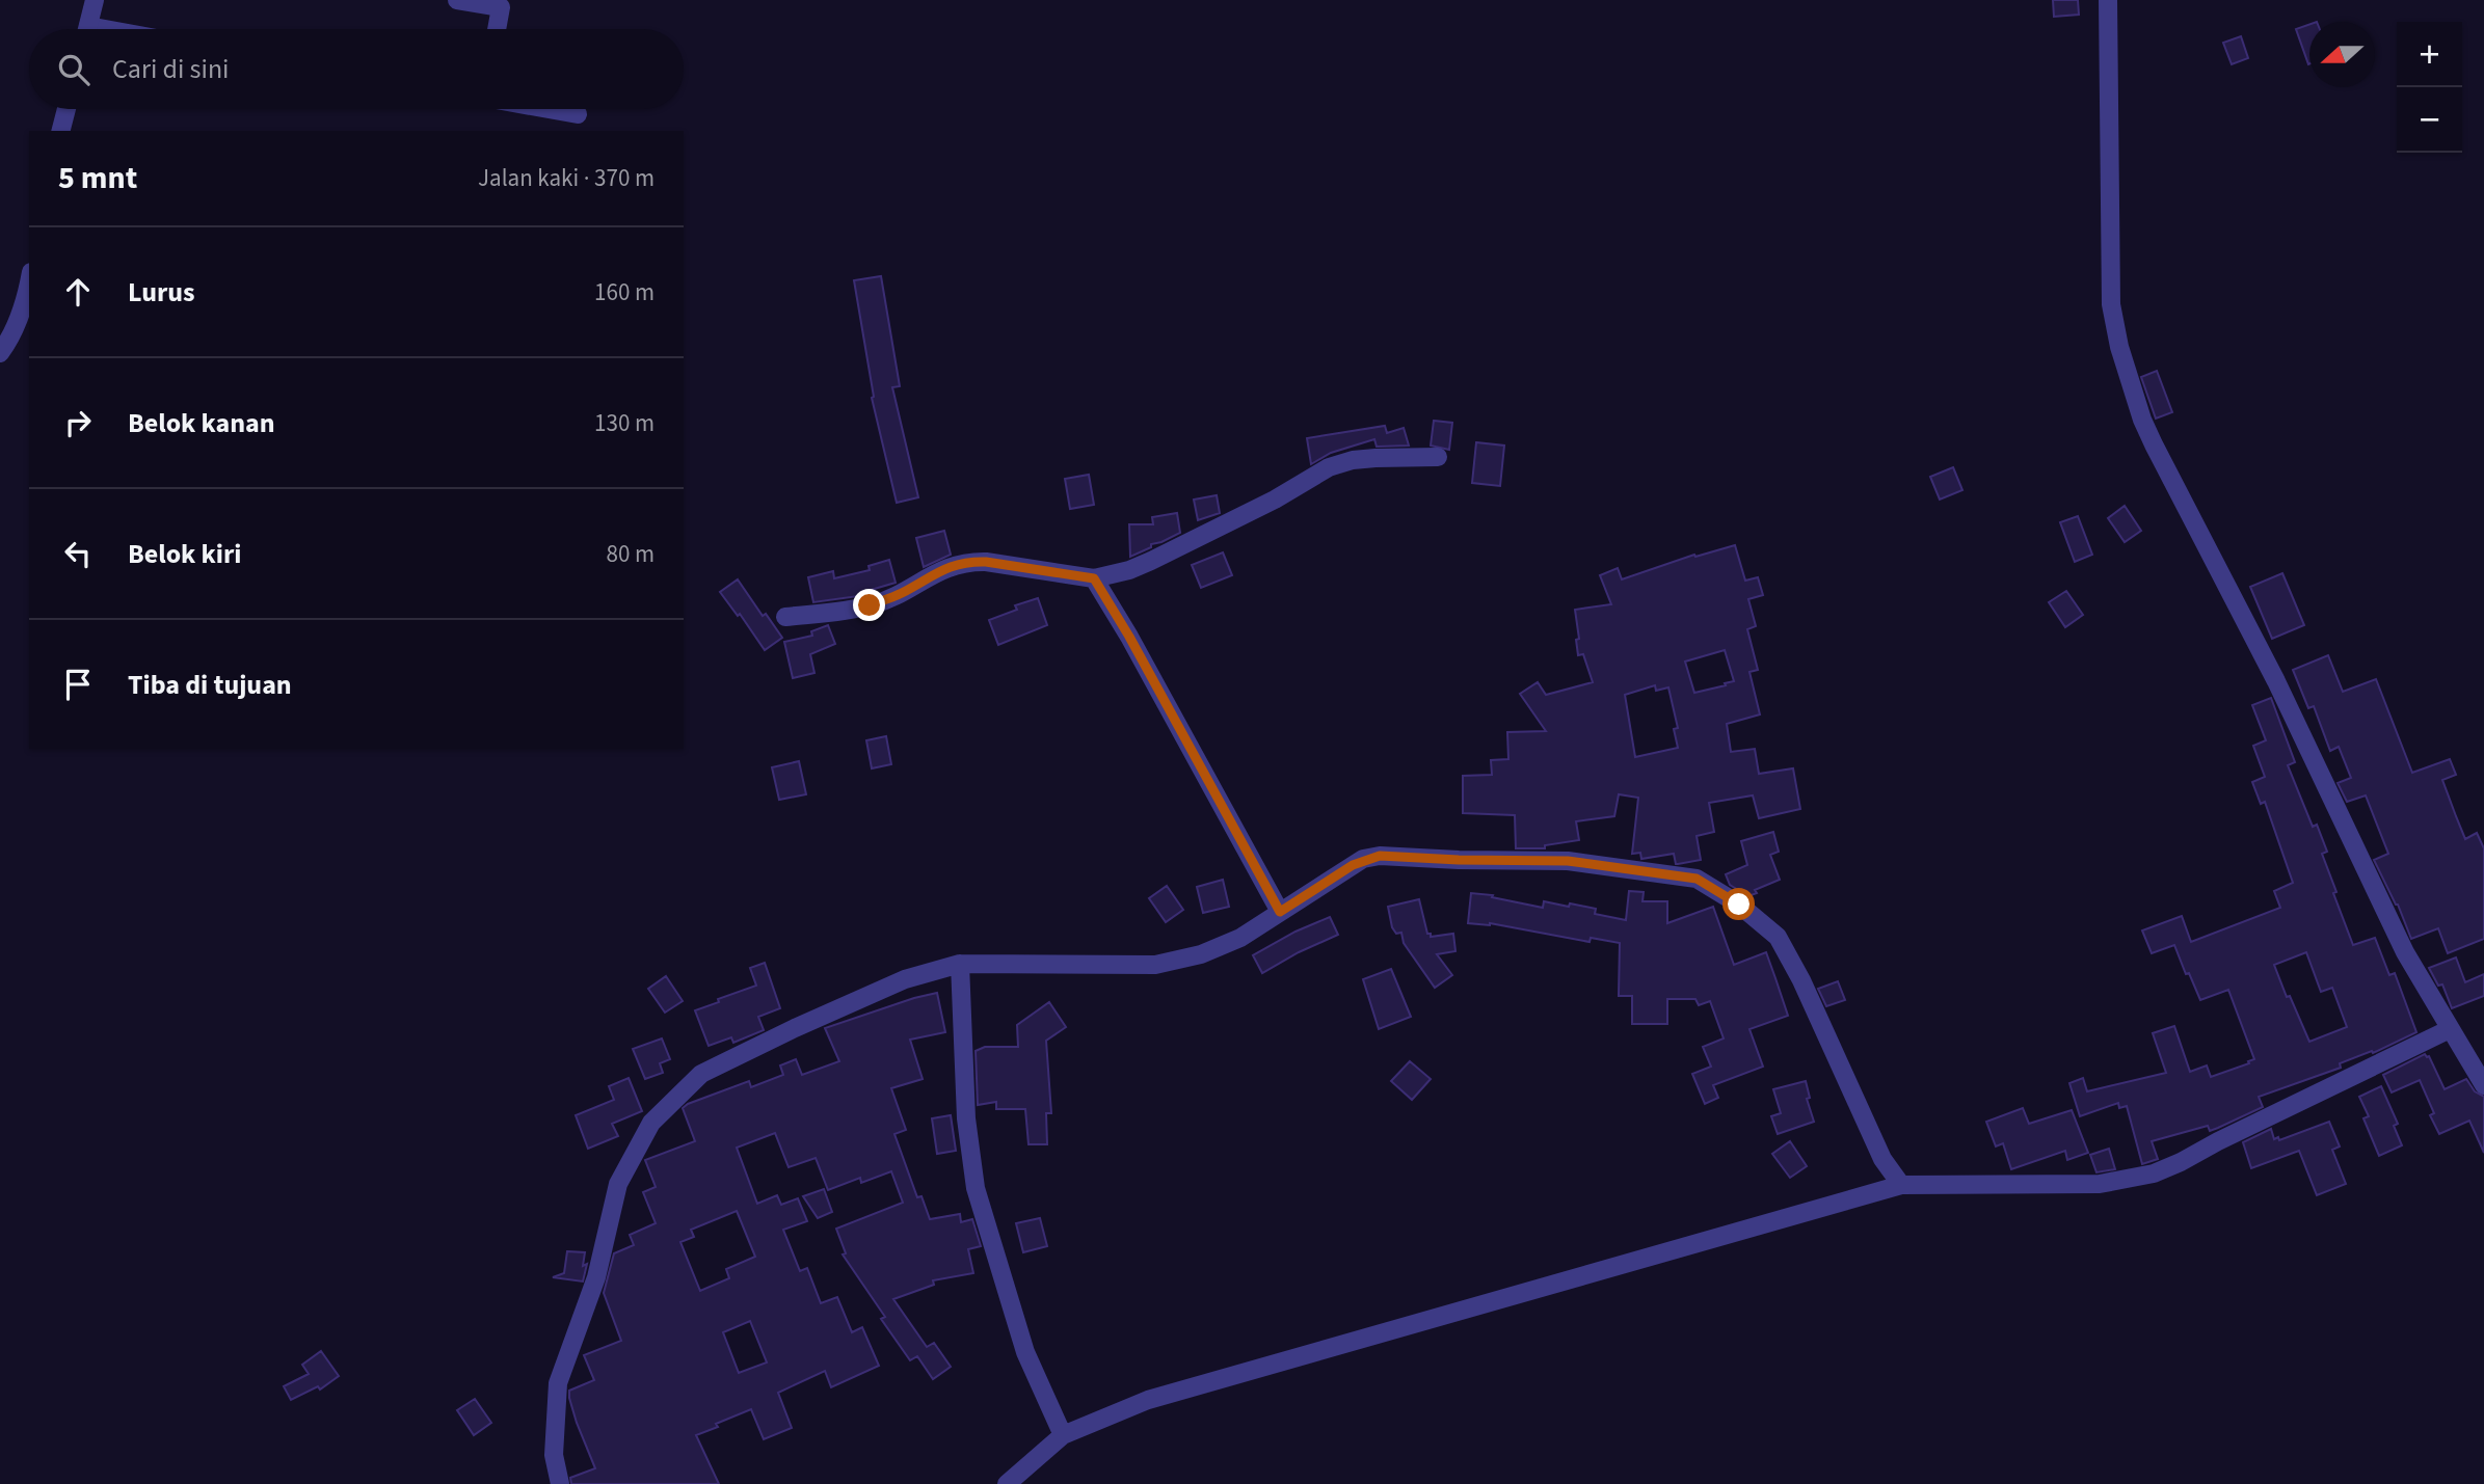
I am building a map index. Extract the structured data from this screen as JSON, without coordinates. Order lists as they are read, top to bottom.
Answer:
{
  "north": "left",
  "page": {
    "map_buttons": ["+", "−"],
    "search": "Cari di sini",
    "heading": ["5 mnt", "Jalan kaki · 370 m"],
    "list": [
      ["Lurus", "160 m"],
      ["Belok kanan", "130 m"],
      ["Belok kiri", "80 m"],
      "Tiba di tujuan"
    ]
  }
}
